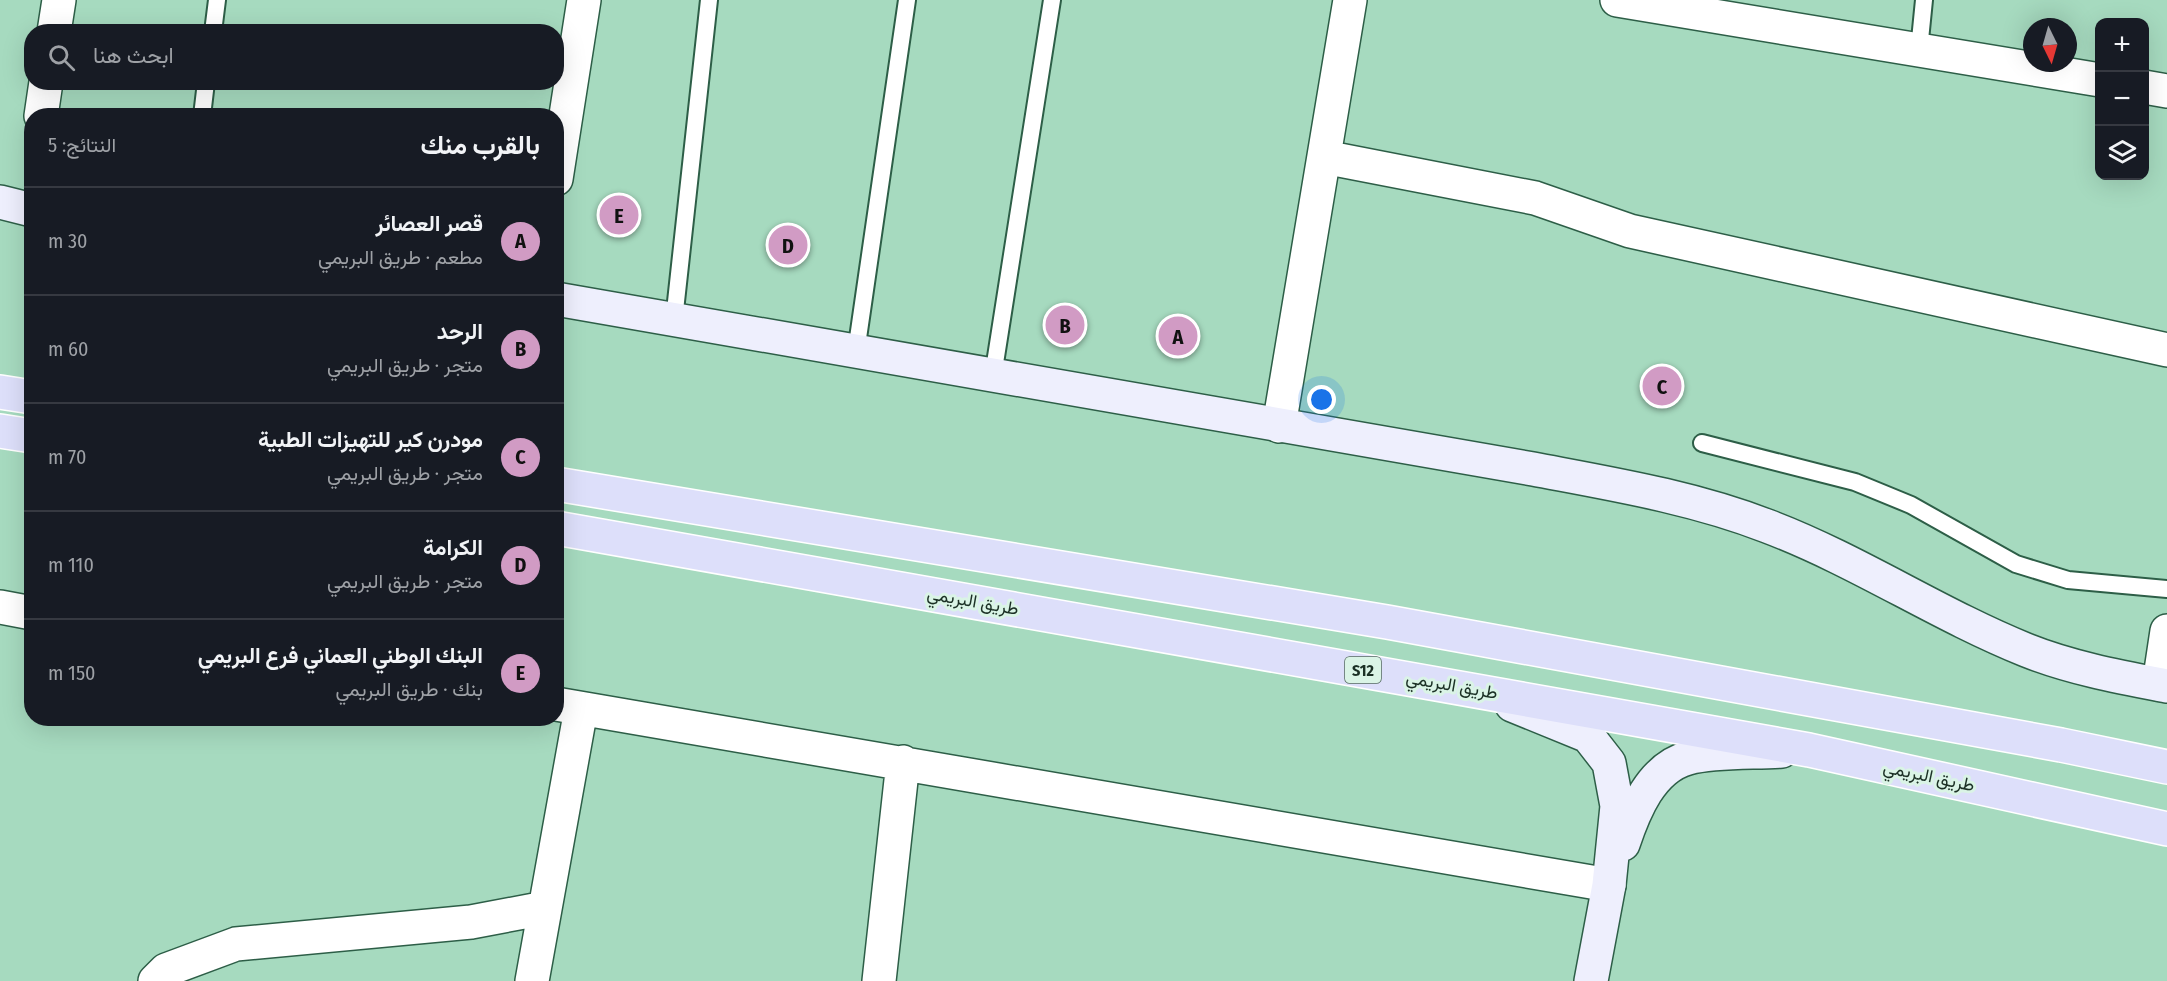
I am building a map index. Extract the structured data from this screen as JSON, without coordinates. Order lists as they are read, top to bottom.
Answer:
{
  "streets": {
    "main road": ["طريق البريمي", "S12"]
  },
  "north": "bottom",
  "page": {
    "map_buttons": ["+", "−"],
    "search": "ابحث هنا",
    "heading": ["بالقرب منك", "النتائج: 5"],
    "list": [
      {
        "mark": "A",
        "name": "قصر العصاىٔر",
        "note": "مطعم · طريق البريمي",
        "value": "30 m"
      },
      {
        "mark": "B",
        "name": "الرحد",
        "note": "متجر · طريق البريمي",
        "value": "60 m"
      },
      {
        "mark": "C",
        "name": "مودرن كير للته‍يزات الطبية",
        "note": "متجر · طريق البريمي",
        "value": "70 m"
      },
      {
        "mark": "D",
        "name": "الكرامة",
        "note": "متجر · طريق البريمي",
        "value": "110 m"
      },
      {
        "mark": "E",
        "name": "البنك الوطني العماني فرع البريمي",
        "note": "بنك · طريق البريمي",
        "value": "150 m"
      }
    ],
    "pins": [
      "E",
      "D",
      "B",
      "A",
      "C"
    ]
  }
}
